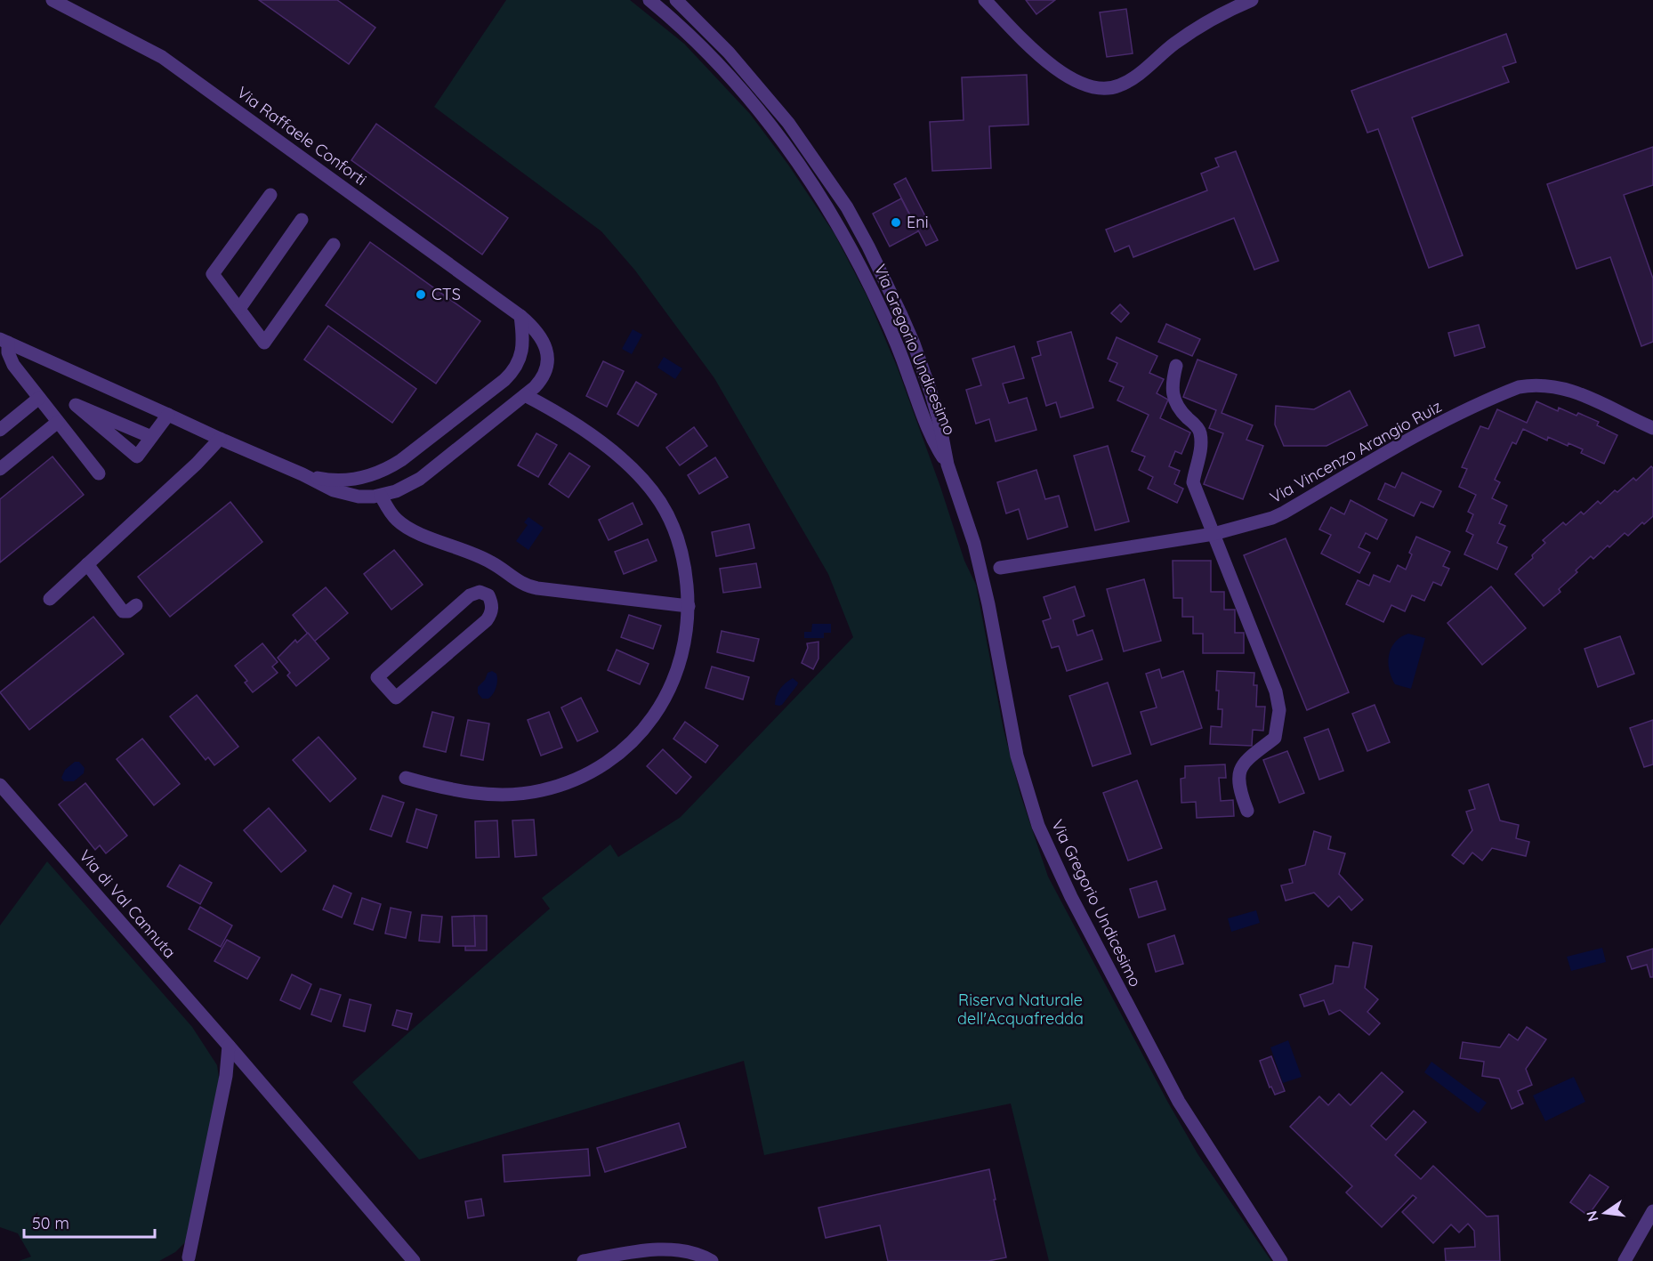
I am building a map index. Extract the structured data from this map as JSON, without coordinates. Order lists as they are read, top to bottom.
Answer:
{
  "streets": {
    "street": [
      "Via Raffaele Conforti",
      "Via Gregorio Undicesimo",
      "Via Vincenzo Arangio Ruiz",
      "Via di Val Cannuta"
    ]
  },
  "parks": ["Riserva Naturale dell'Acquafredda"],
  "places": ["Eni", "CTS"],
  "scale_bar": "50 m",
  "north": "left"
}
